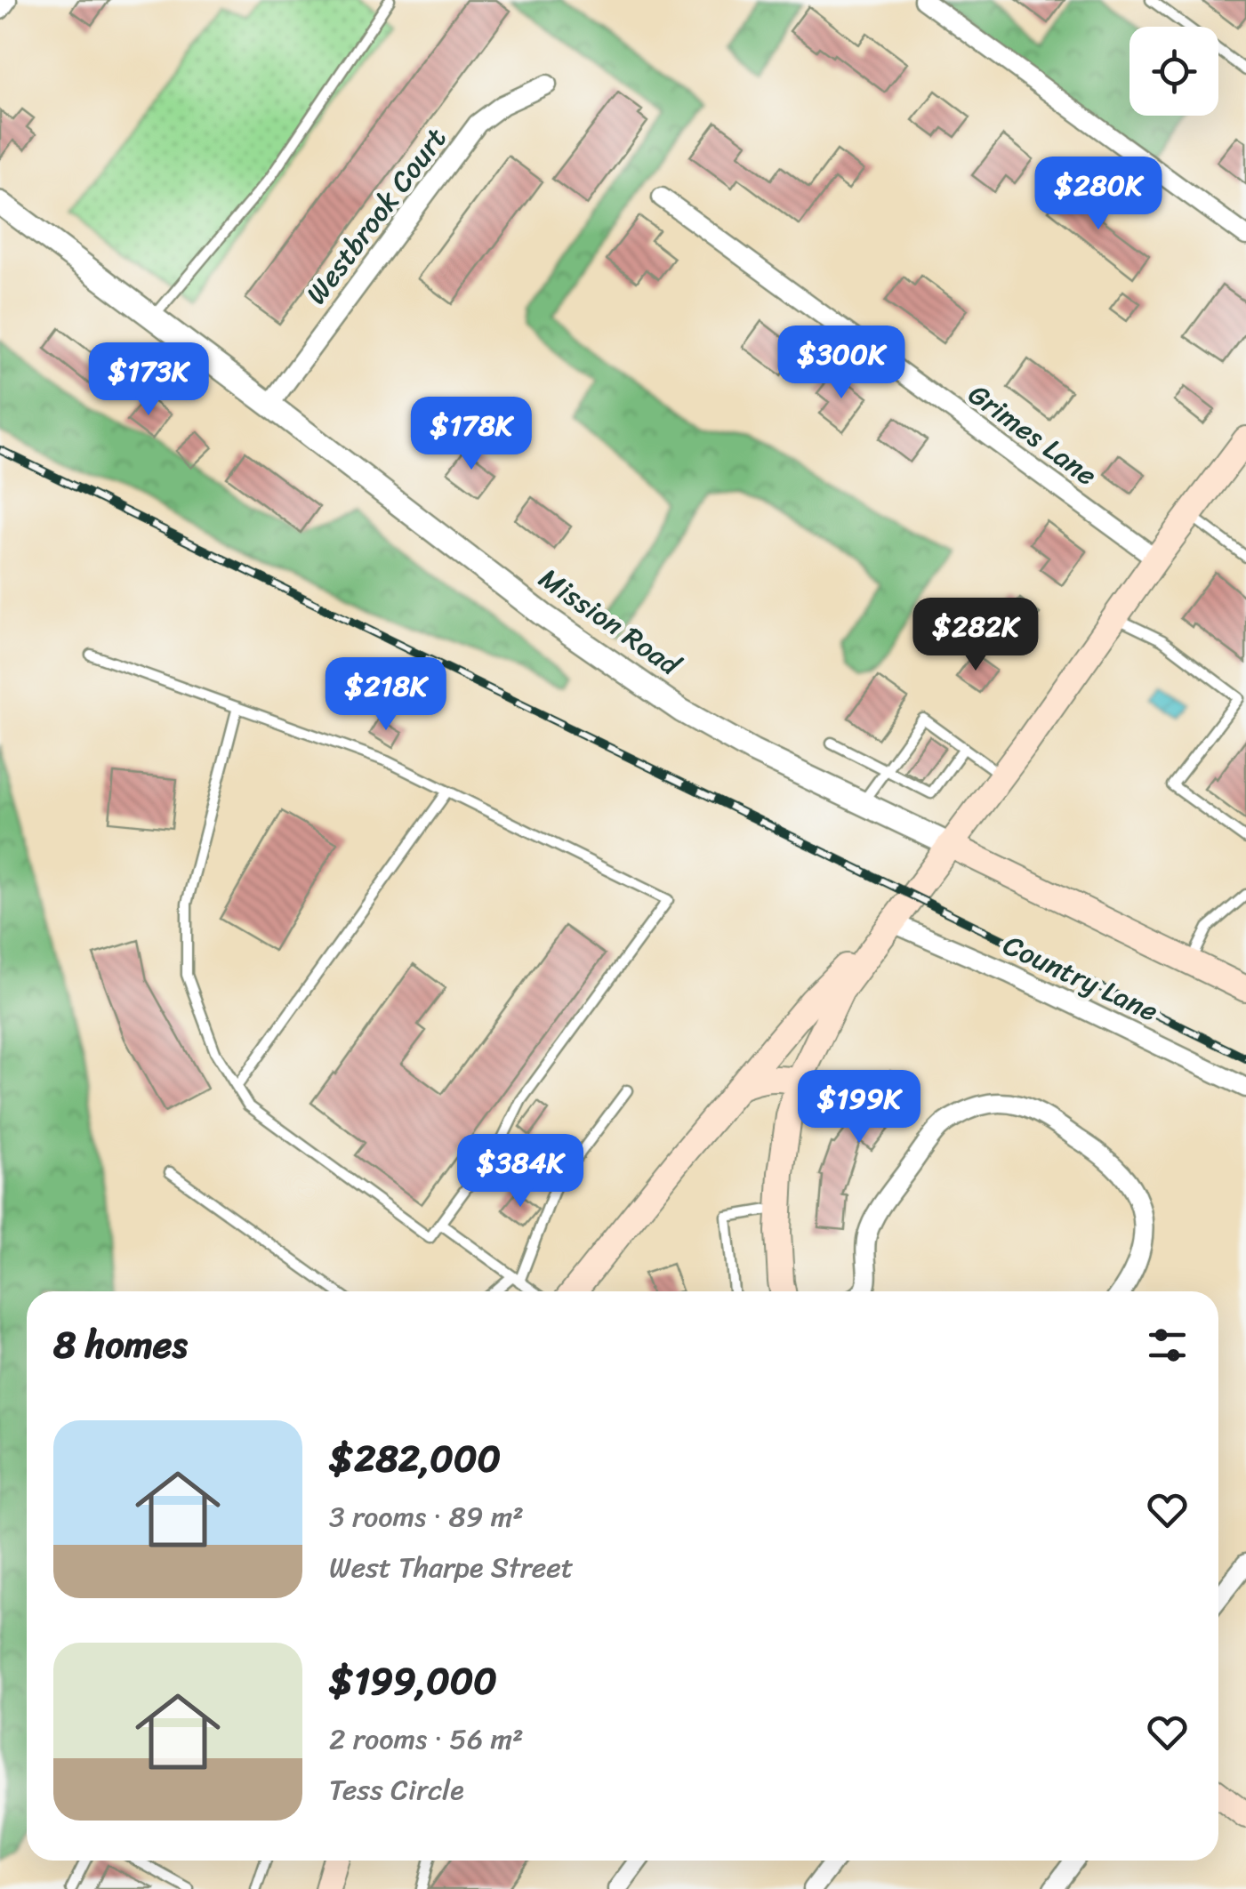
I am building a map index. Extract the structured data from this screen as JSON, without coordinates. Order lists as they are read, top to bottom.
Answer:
{
  "streets": {
    "main road": ["Mission Road"],
    "street": ["Westbrook Court", "Grimes Lane", "Country Lane"]
  },
  "crossings": [
    ["Westbrook Court", "Mission Road"]
  ],
  "page": {
    "price": [
      "$280K",
      "$300K",
      "$173K",
      "$178K",
      "$282K",
      "$218K",
      "$199K",
      "$384K"
    ],
    "heading": "8 homes",
    "list": [
      {
        "name": "$282,000",
        "note": "3 rooms · 89 m² · West Tharpe Street"
      },
      {
        "name": "$199,000",
        "note": "2 rooms · 56 m² · Tess Circle"
      }
    ]
  }
}
